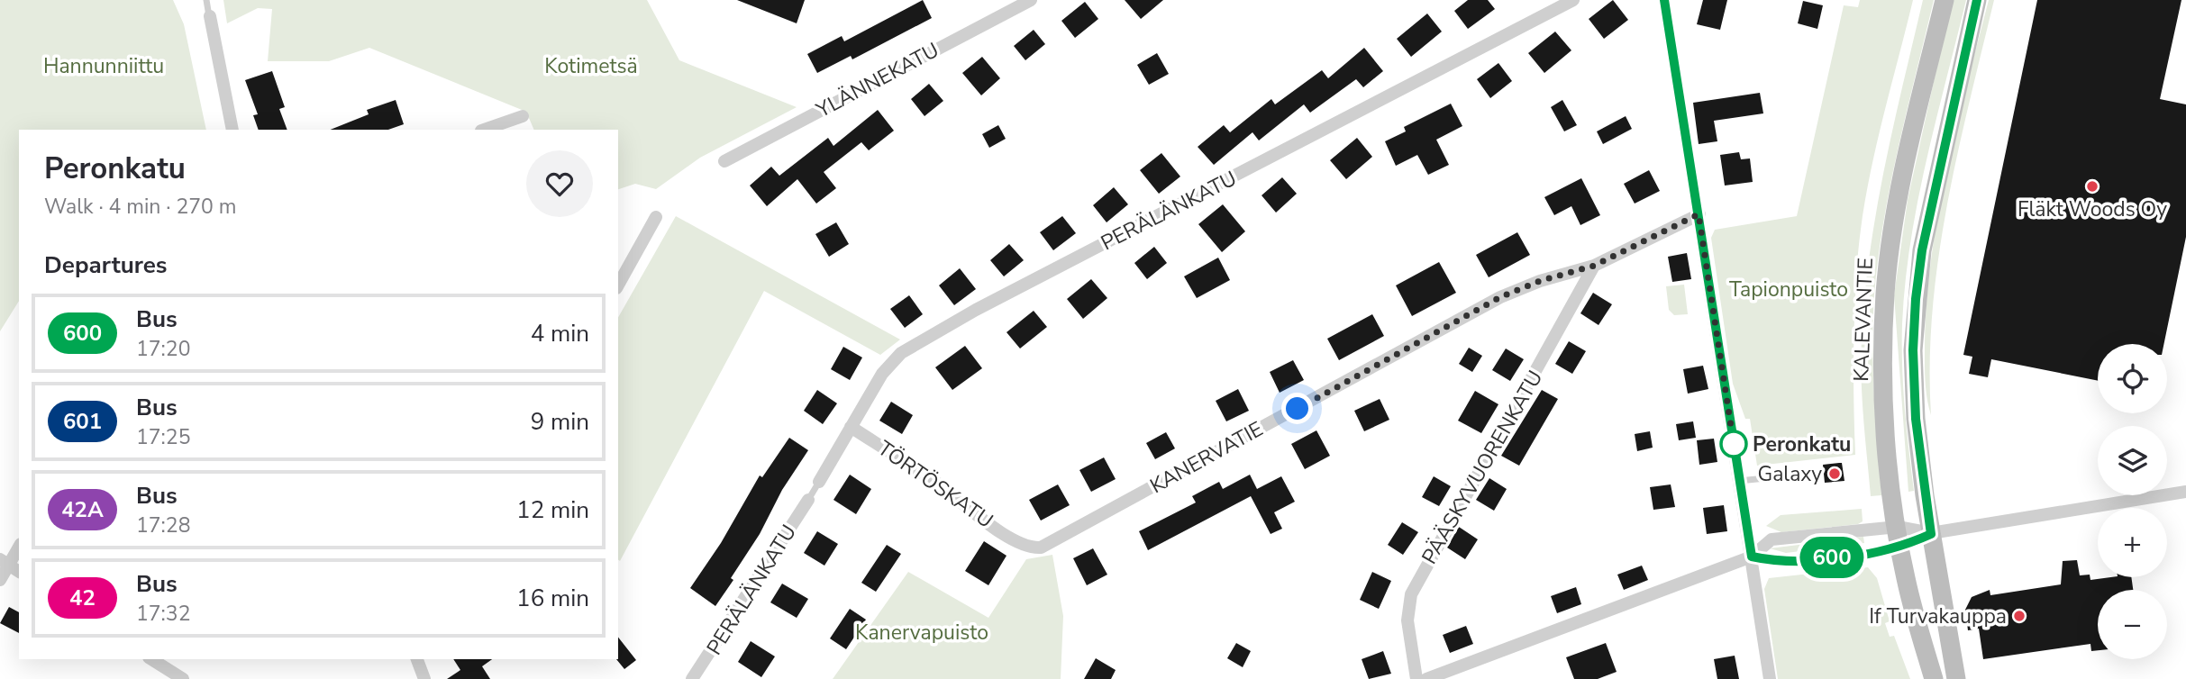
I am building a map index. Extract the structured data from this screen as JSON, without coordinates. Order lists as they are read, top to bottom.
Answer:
{
  "streets": {
    "main road": ["KALEVANTIE"],
    "street": [
      "YLÄNNEKATU",
      "PERÄLÄNKATU",
      "KANERVATIE",
      "PÄÄSKYVUORENKATU",
      "TÖRTÖSKATU"
    ]
  },
  "crossings": [
    ["PERÄLÄNKATU", "TÖRTÖSKATU"],
    ["KANERVATIE", "PÄÄSKYVUORENKATU"],
    ["KANERVATIE", "TÖRTÖSKATU"]
  ],
  "parks": [
    "Hannunniittu",
    "Kotimetsä",
    "Tapionpuisto",
    "Kanervapuisto"
  ],
  "places": [
    "Fläkt Woods Oy",
    "Peronkatu",
    "Galaxy",
    "If Turvakauppa"
  ],
  "lines": ["bus line 600"],
  "page": {
    "on_map": "600",
    "heading": [
      ["Peronkatu", "Walk · 4 min · 270 m"],
      "Departures"
    ],
    "list": [
      {
        "mark": "600",
        "name": "Bus",
        "note": "17:20",
        "value": "4 min"
      },
      {
        "mark": "601",
        "name": "Bus",
        "note": "17:25",
        "value": "9 min"
      },
      {
        "mark": "42A",
        "name": "Bus",
        "note": "17:28",
        "value": "12 min"
      },
      {
        "mark": "42",
        "name": "Bus",
        "note": "17:32",
        "value": "16 min"
      }
    ],
    "map_buttons": ["+", "−"]
  }
}
